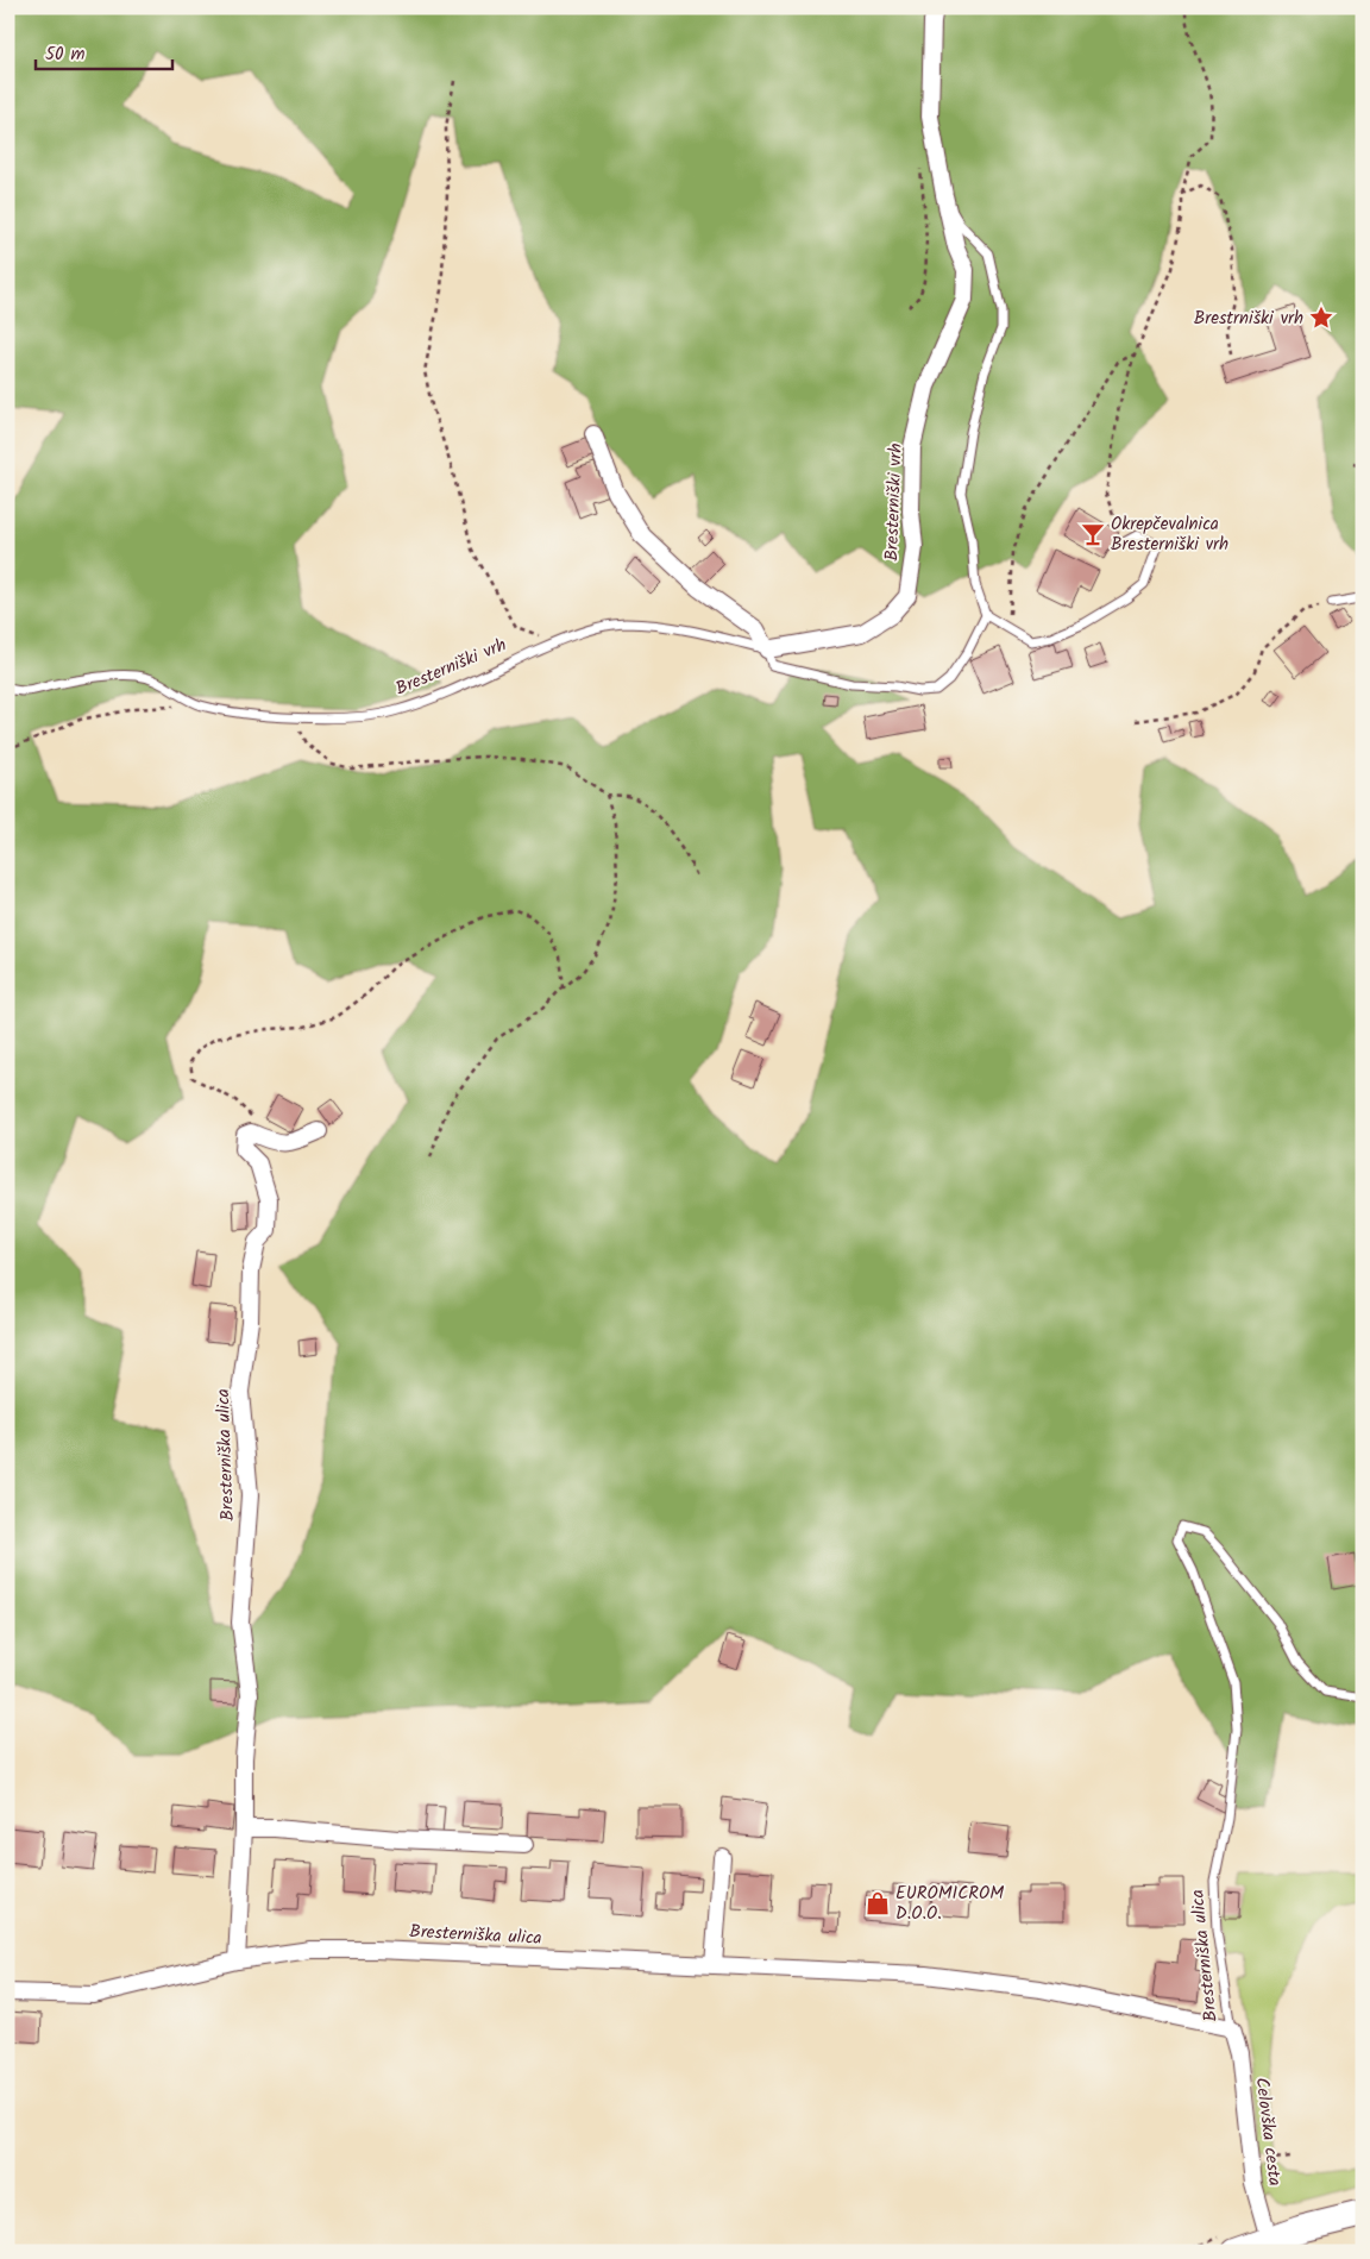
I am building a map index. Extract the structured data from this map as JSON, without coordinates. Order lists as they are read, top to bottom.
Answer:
{
  "streets": {
    "street": ["Bresterniški vrh", "Bresterniška ulica", "Celovška cesta"]
  },
  "crossings": [
    ["Bresterniška ulica", "Celovška cesta"]
  ],
  "places": {
    "place": ["Brestrniški vrh"],
    "bar": ["Okrepčevalnica Bresterniški vrh"],
    "shop": ["EUROMICROM D.O.O."]
  },
  "scale_bar": "50 m"
}
